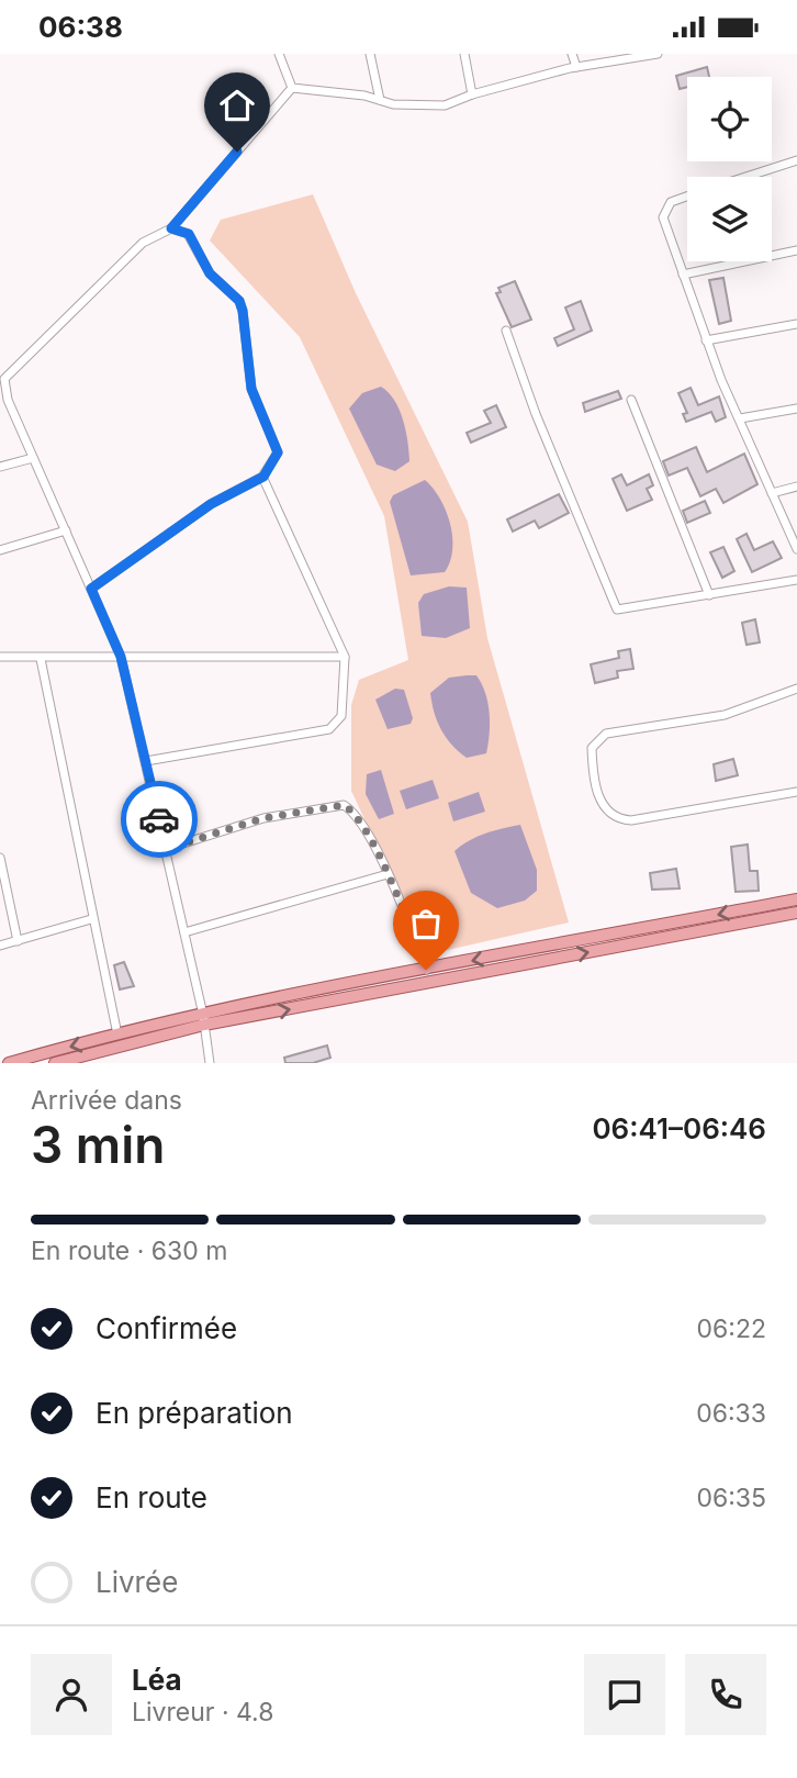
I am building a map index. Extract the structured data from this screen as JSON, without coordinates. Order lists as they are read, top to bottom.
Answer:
{
  "page": {
    "status": "06:38",
    "heading": ["3 min", "Arrivée dans", "06:41–06:46"],
    "panel": ["Léa", "Livreur · 4.8"],
    "bar": "En route · 630 m",
    "list": [
      ["Confirmée", "06:22"],
      ["En préparation", "06:33"],
      ["En route", "06:35"],
      "Livrée"
    ]
  }
}
